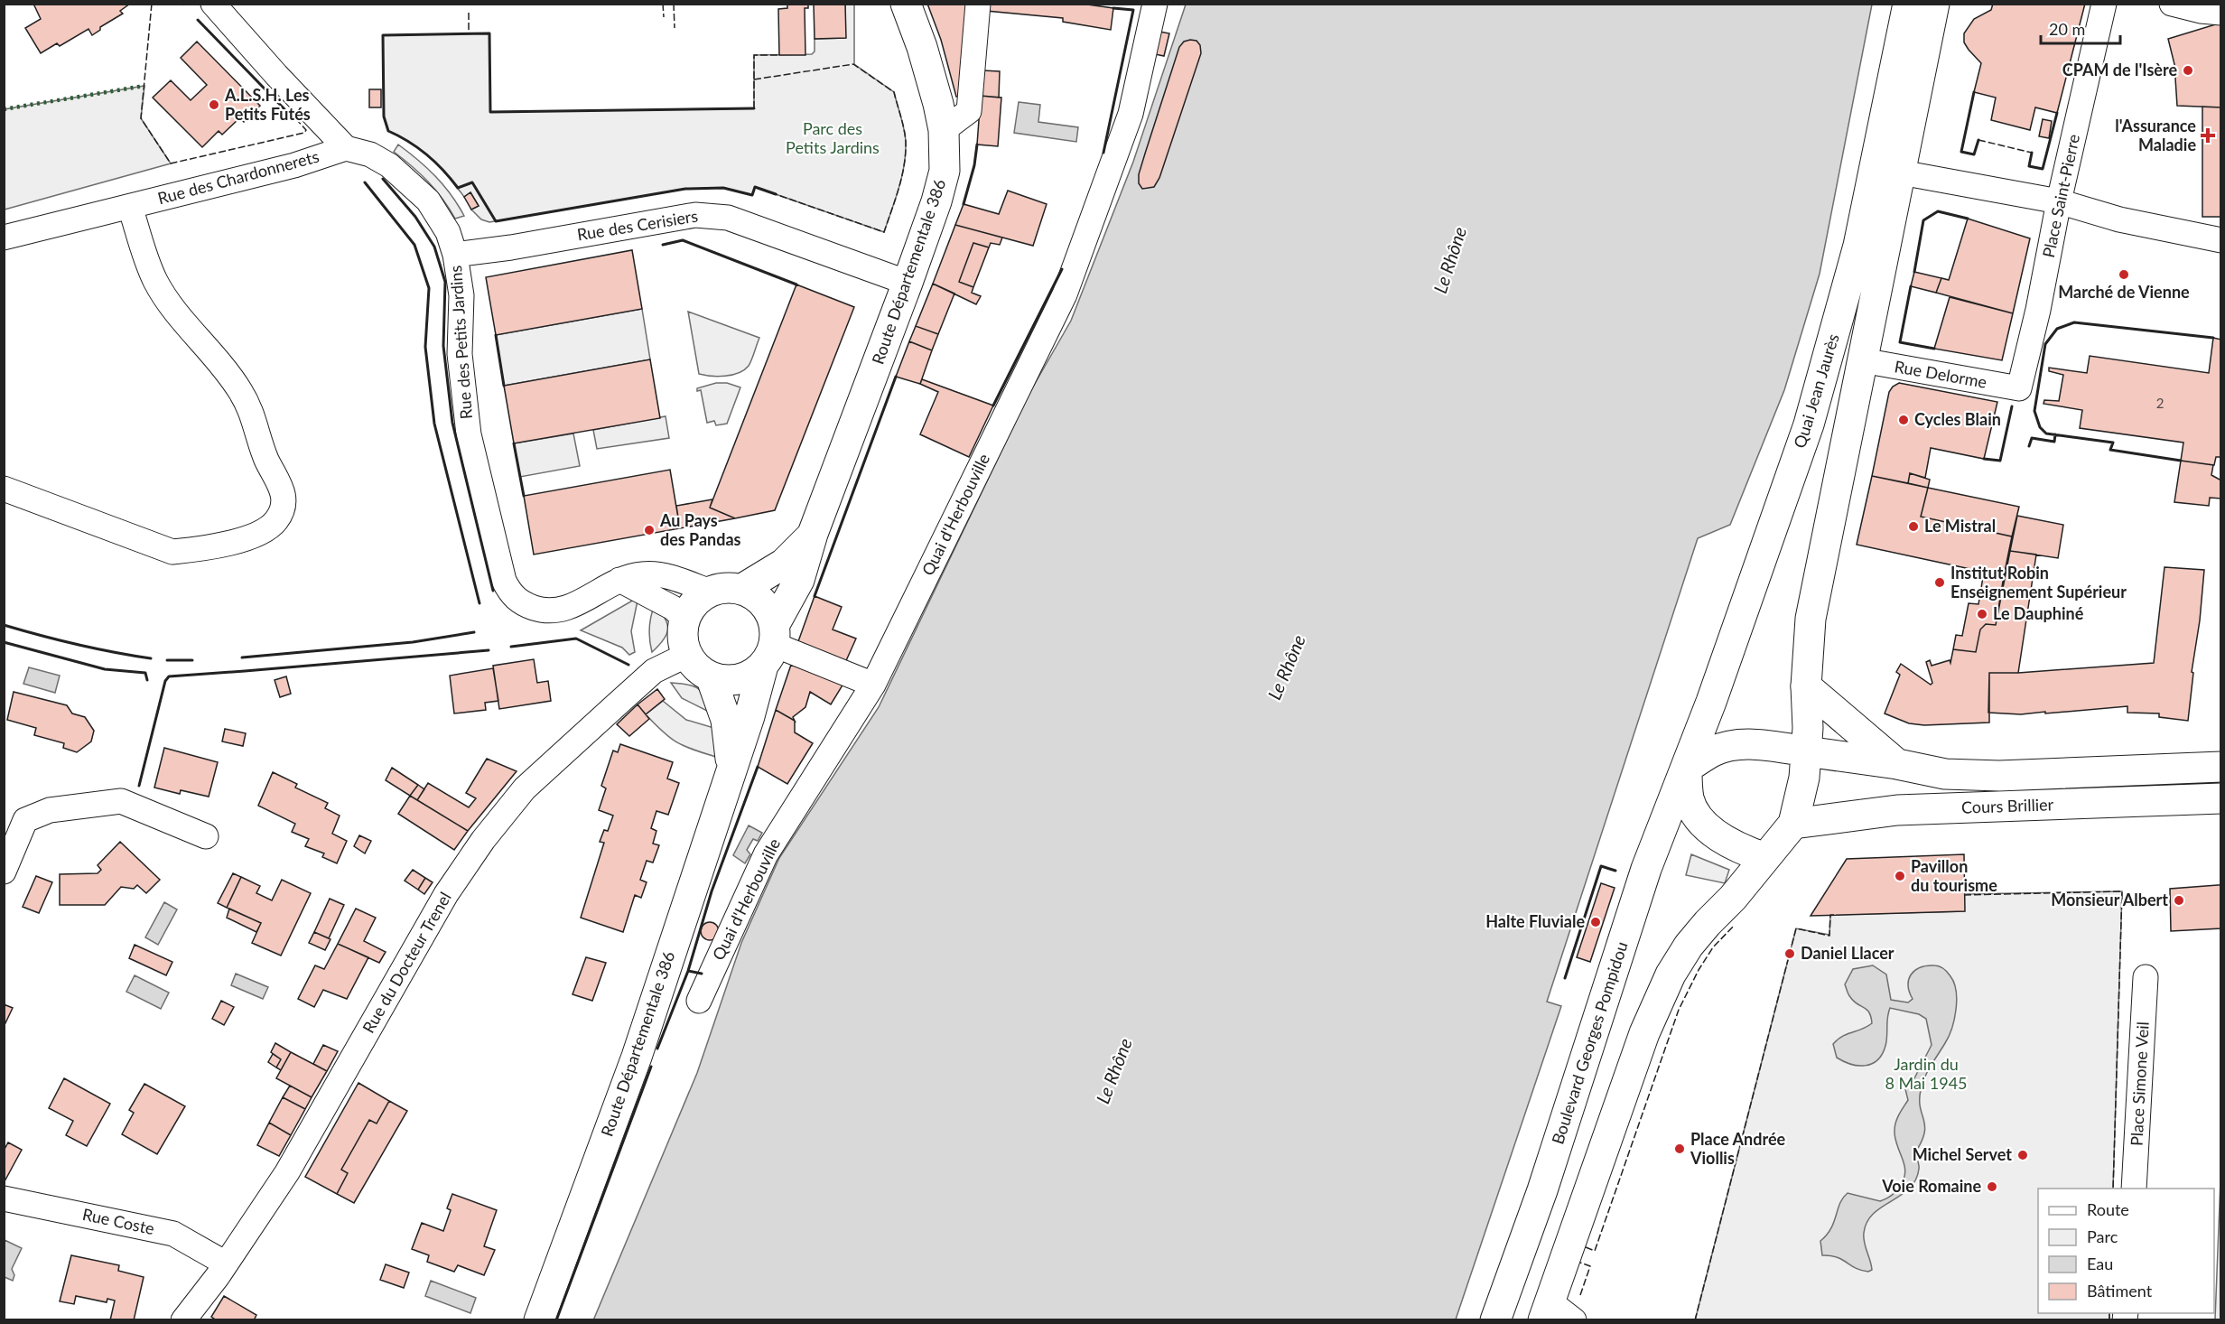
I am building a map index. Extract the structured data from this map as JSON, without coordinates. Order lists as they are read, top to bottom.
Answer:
{
  "streets": {
    "main road": [
      "Route Départementale 386",
      "Quai Jean Jaurès",
      "Cours Brillier",
      "Boulevard Georges Pompidou"
    ],
    "street": [
      "Rue des Chardonnerets",
      "Place Saint-Pierre",
      "Rue des Cerisiers",
      "Rue des Petits Jardins",
      "Rue Delorme",
      "Quai d'Herbouville",
      "Rue du Docteur Trenel",
      "Place Simone Veil",
      "Rue Coste"
    ]
  },
  "crossings": [
    ["Rue des Chardonnerets", "Rue des Petits Jardins"],
    ["Place Saint-Pierre", "Rue Delorme"],
    ["Rue des Cerisiers", "Route Départementale 386"],
    ["Rue des Cerisiers", "Rue des Petits Jardins"],
    ["Route Départementale 386", "Rue des Petits Jardins"],
    ["Route Départementale 386", "Rue du Docteur Trenel"],
    ["Rue des Petits Jardins", "Rue du Docteur Trenel"],
    ["Rue Delorme", "Quai Jean Jaurès"],
    ["Quai Jean Jaurès", "Cours Brillier"],
    ["Quai Jean Jaurès", "Boulevard Georges Pompidou"],
    ["Cours Brillier", "Boulevard Georges Pompidou"],
    ["Rue du Docteur Trenel", "Rue Coste"]
  ],
  "water": ["Le Rhône"],
  "parks": ["Parc des Petits Jardins", "Jardin du 8 Mai 1945"],
  "places": {
    "other": [
      "CPAM de l'Isère",
      "A.L.S.H. Les Petits Futés",
      "Marché de Vienne",
      "Cycles Blain",
      "Le Mistral",
      "Au Pays des Pandas",
      "Institut Robin Enseignement Supérieur",
      "Le Dauphiné",
      "Pavillon du tourisme",
      "Monsieur Albert",
      "Halte Fluviale",
      "Daniel Llacer",
      "Place Andrée Viollis",
      "Michel Servet",
      "Voie Romaine"
    ],
    "health": ["l'Assurance Maladie"]
  },
  "house_numbers": ["2"],
  "legend": [
    "Route",
    "Parc",
    "Eau",
    "Bâtiment"
  ],
  "scale_bar": "20 m"
}
